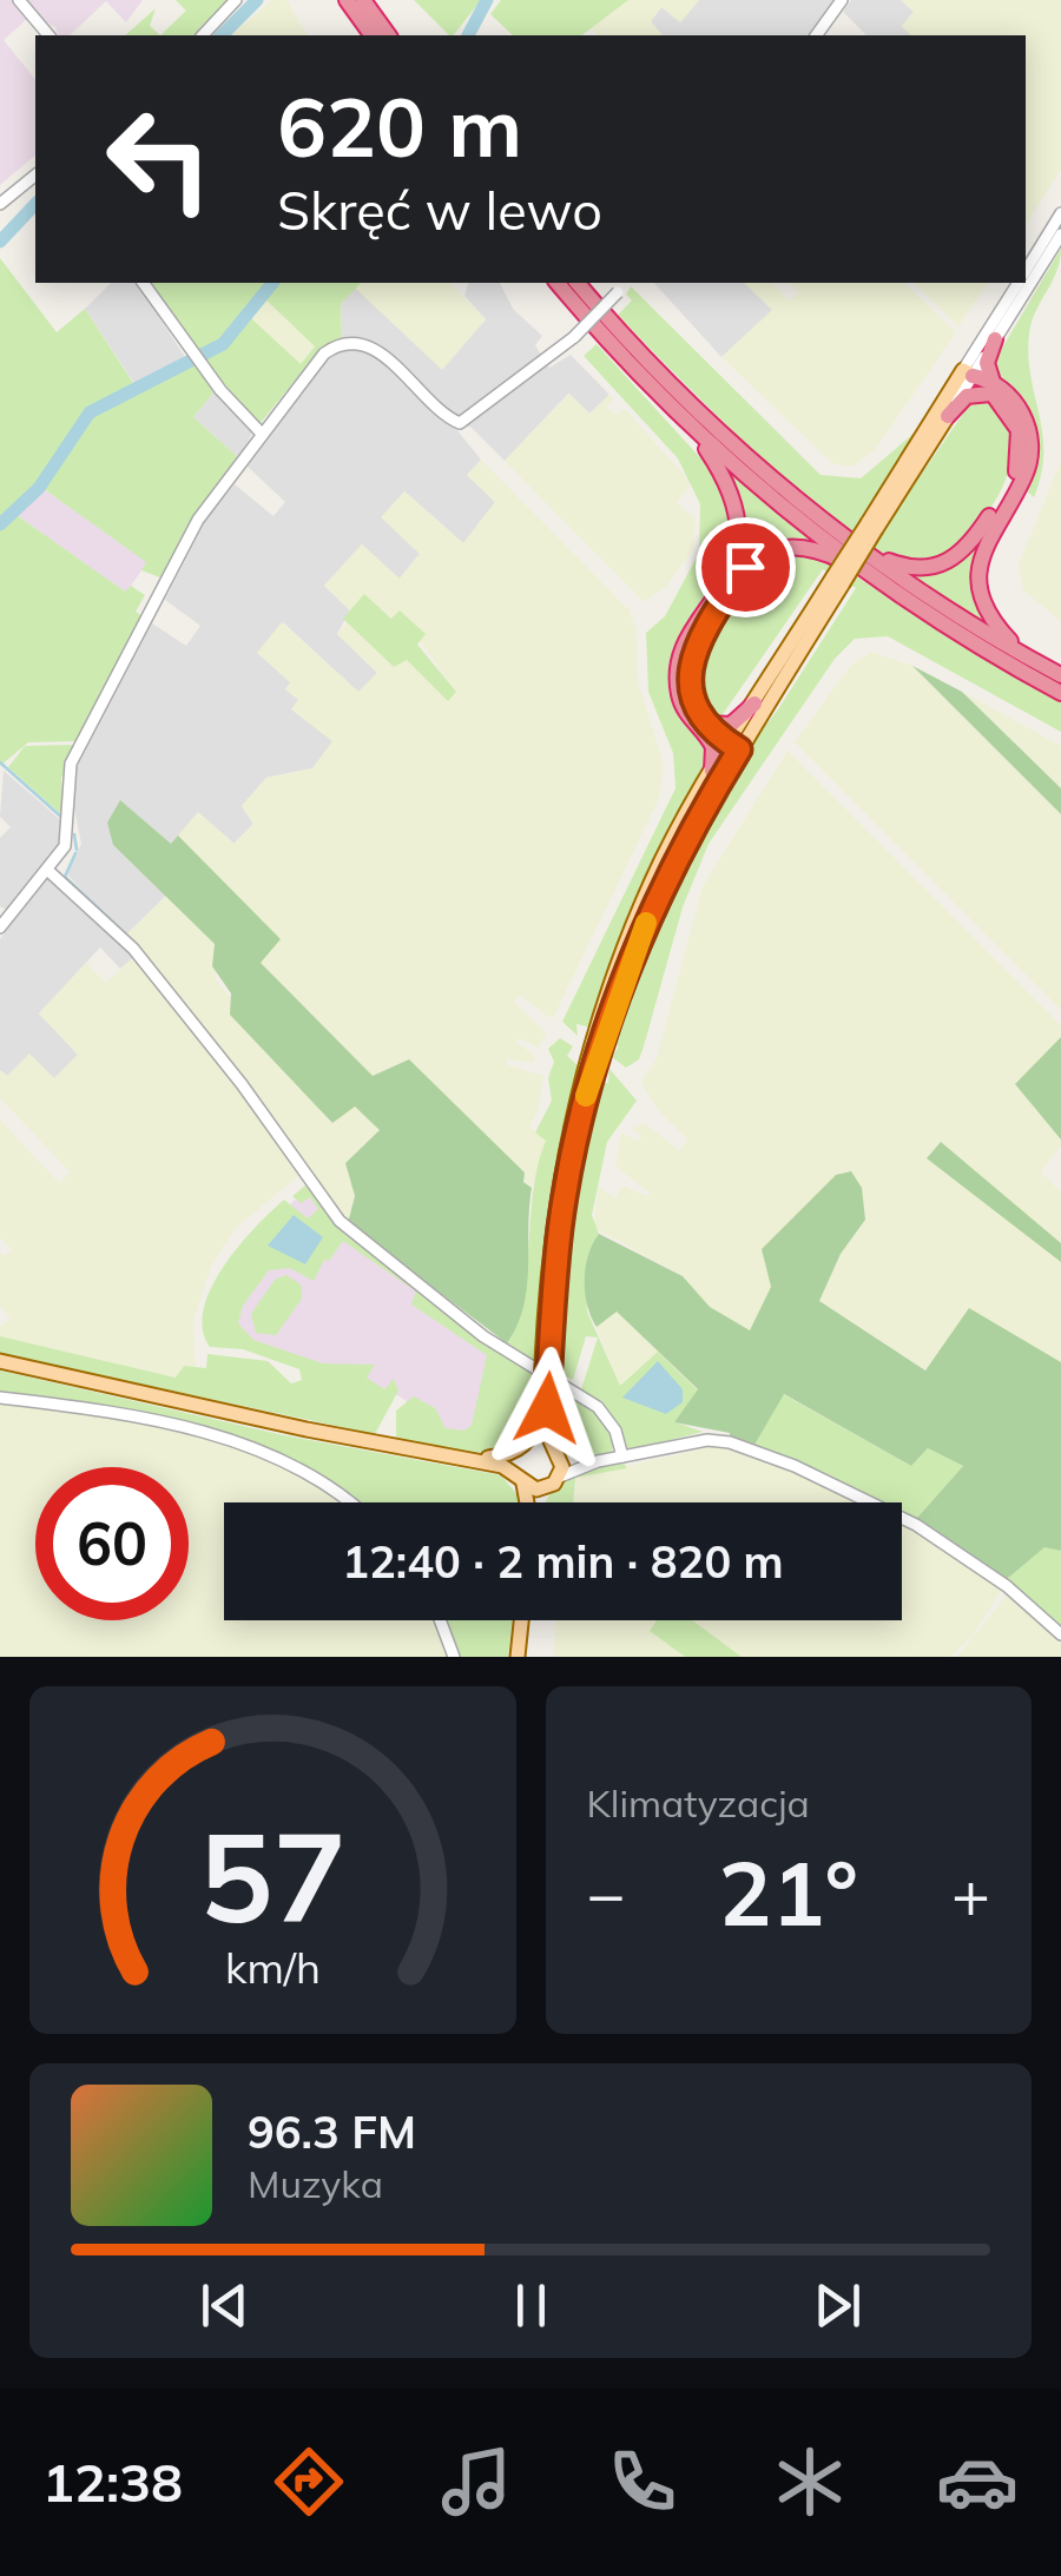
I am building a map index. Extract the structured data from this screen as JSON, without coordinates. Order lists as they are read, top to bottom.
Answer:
{
  "page": {
    "turn": ["620 m", "Skręć w lewo"],
    "limit": "60",
    "trip": "12:40 · 2 min · 820 m",
    "tile": "Klimatyzacja",
    "heat": ["−", "21°", "+"],
    "song": ["96.3 FM", "Muzyka"],
    "tabs": "12:38",
    "gauge": ["57", "km/h"]
  }
}
